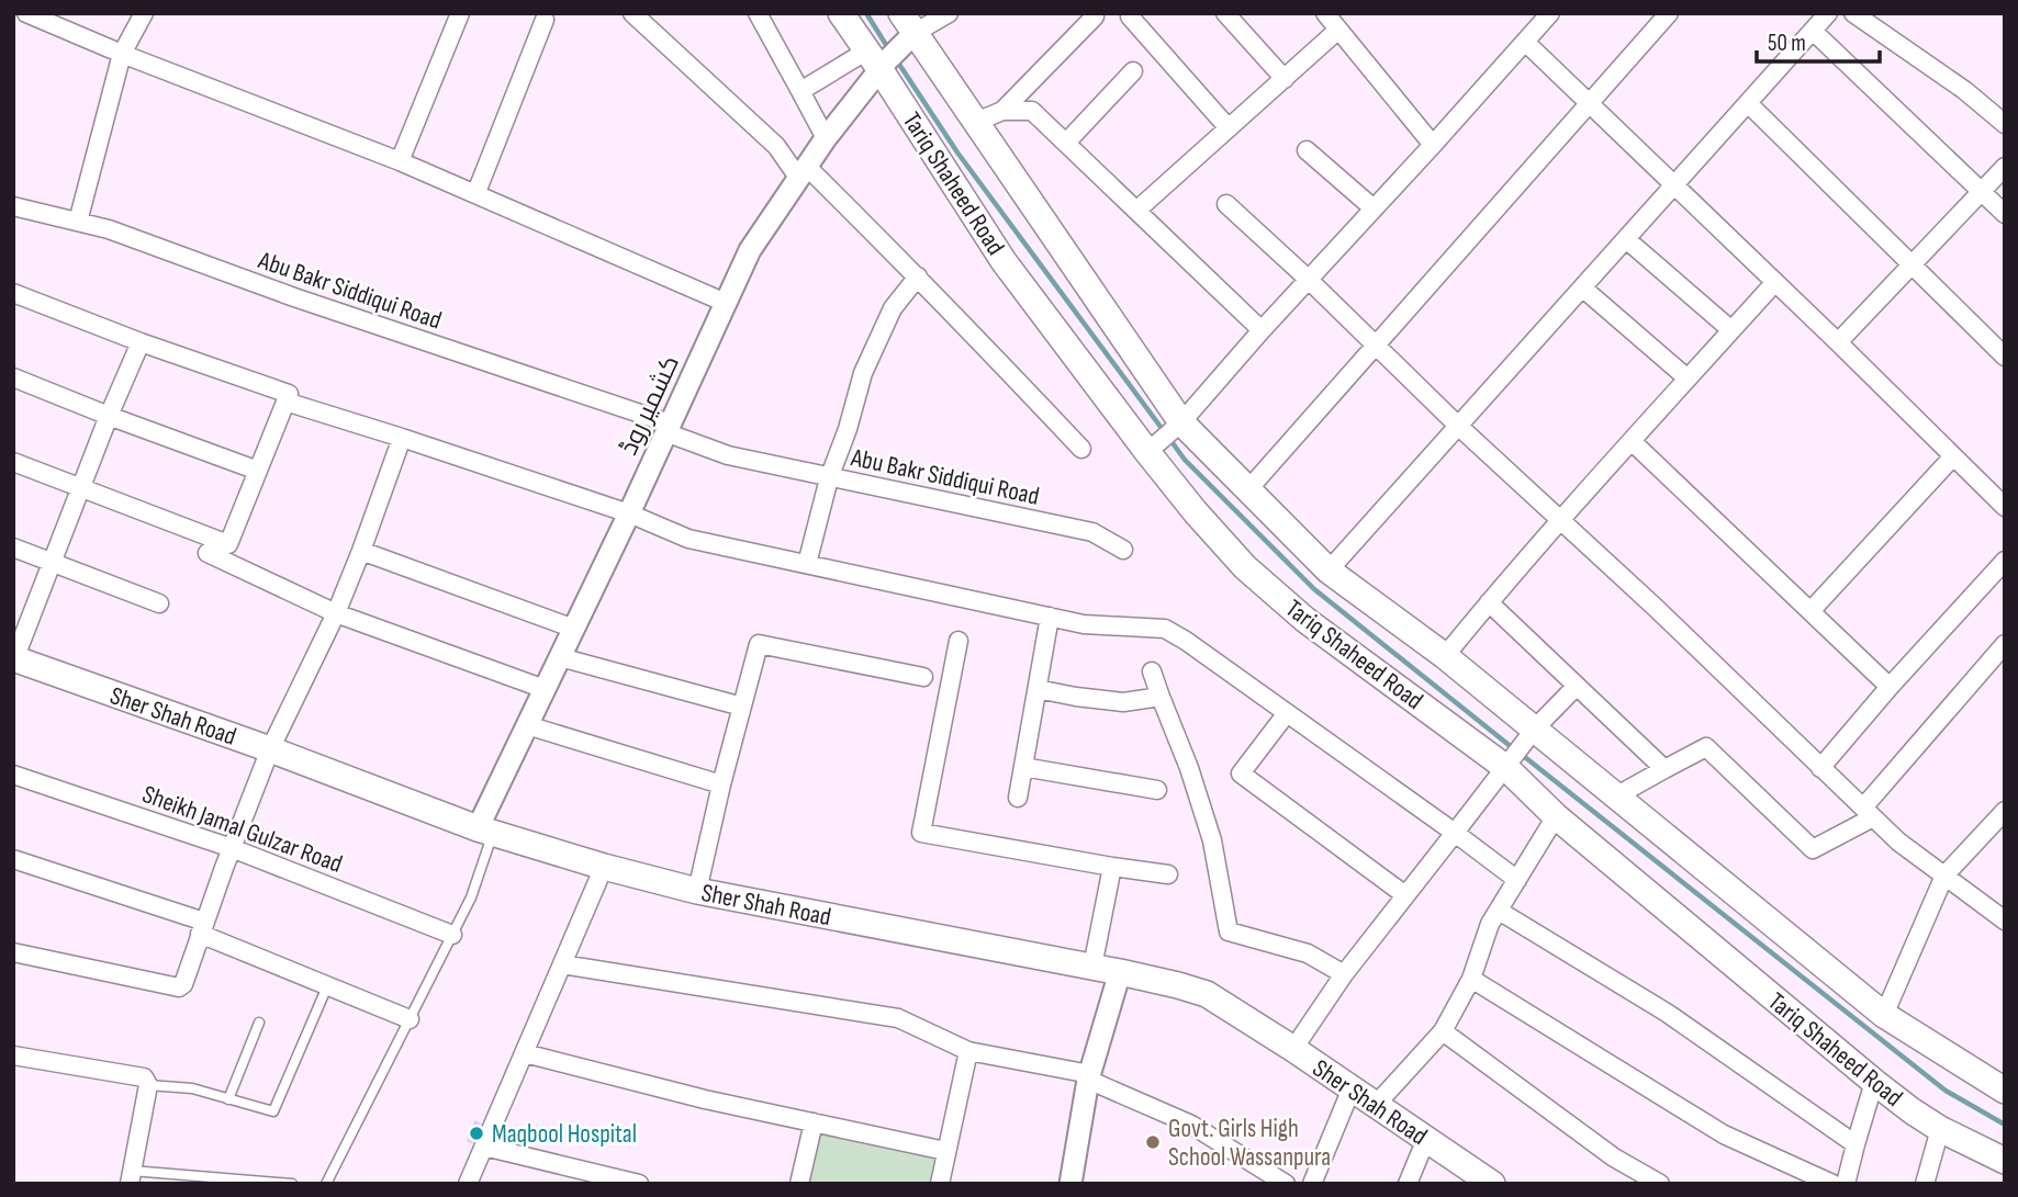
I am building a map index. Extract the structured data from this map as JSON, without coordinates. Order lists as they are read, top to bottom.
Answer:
{
  "streets": {
    "main road": ["Tariq Shaheed Road", "Sher Shah Road"],
    "street": ["Abu Bakr Siddiqui Road", "کشمیر روڈ", "Sheikh Jamal Gulzar Road"]
  },
  "crossings": [
    ["Tariq Shaheed Road", "کشمیر روڈ"],
    ["Abu Bakr Siddiqui Road", "کشمیر روڈ"],
    ["کشمیر روڈ", "Sher Shah Road"]
  ],
  "places": ["Maqbool Hospital", "Govt. Girls High School Wassanpura"],
  "scale_bar": "50 m"
}
